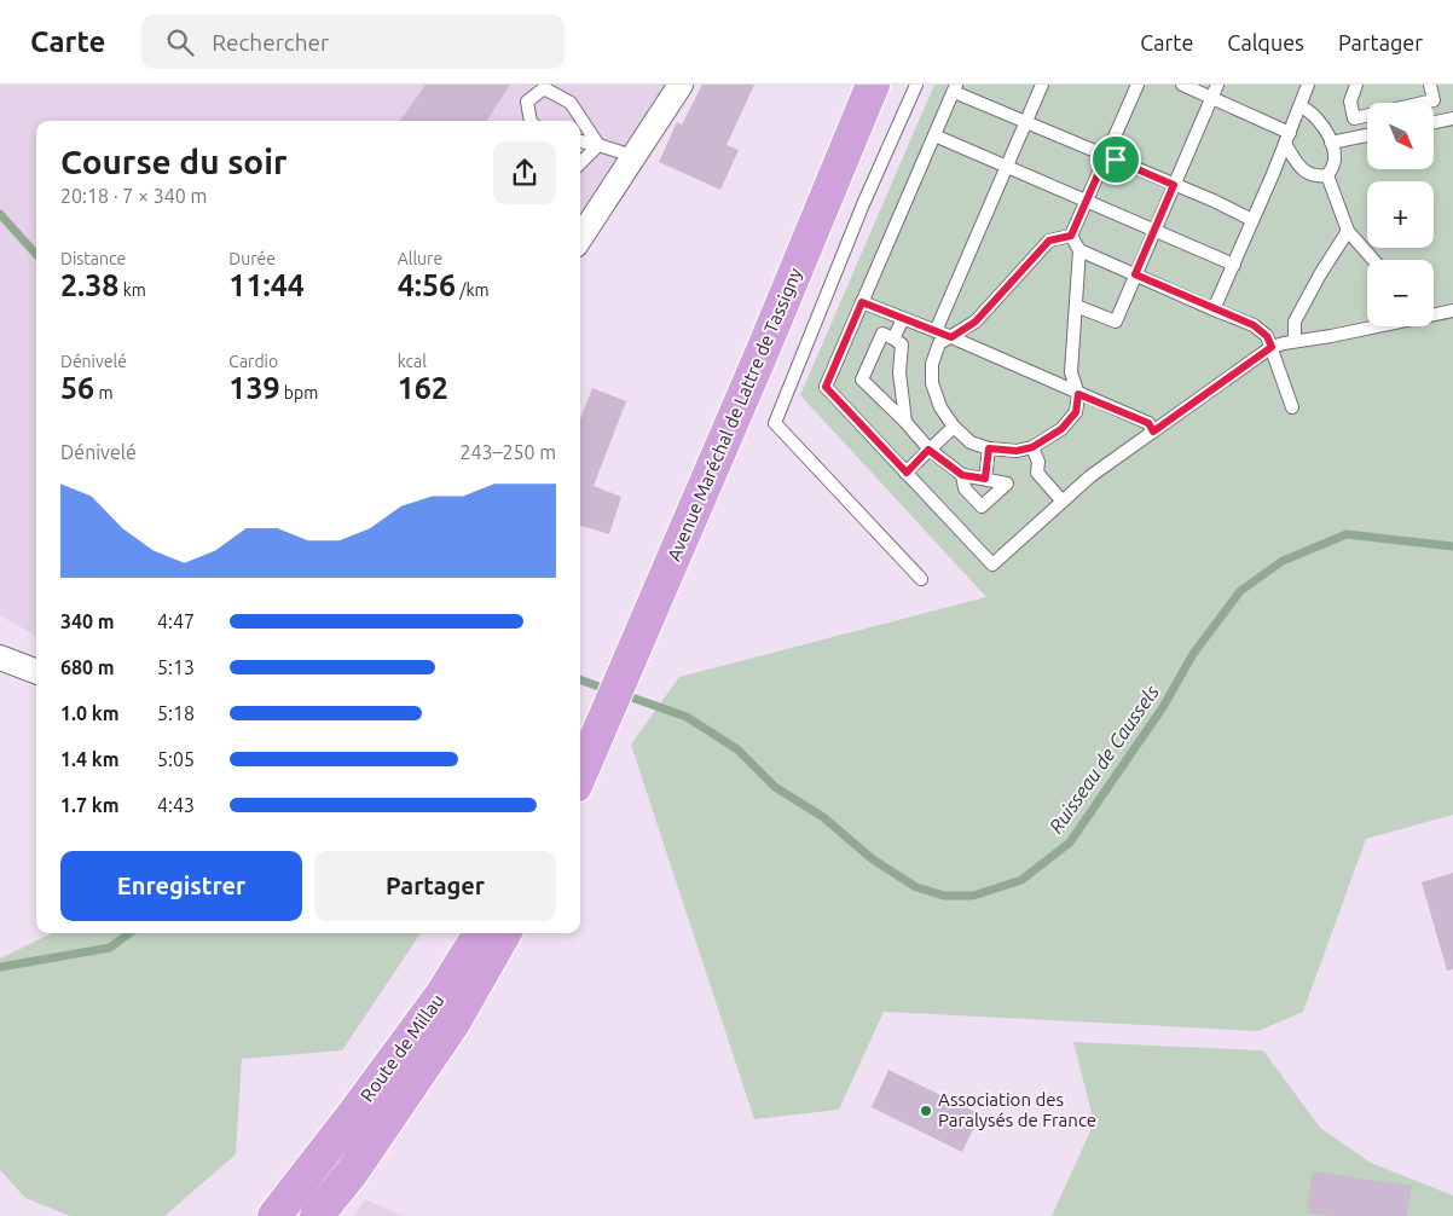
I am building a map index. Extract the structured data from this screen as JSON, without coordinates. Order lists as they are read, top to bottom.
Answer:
{
  "streets": {
    "main road": ["Avenue Maréchal de Lattre de Tassigny", "Route de Millau"]
  },
  "water": ["Ruisseau de Caussels"],
  "places": ["Association des Paralysés de France"],
  "north": "bottom right",
  "page": {
    "header": "Carte",
    "search": "Rechercher",
    "nav": ["Carte", "Calques", "Partager"],
    "map_buttons": ["+", "−"],
    "heading": ["Course du soir", "20:18 · 7 × 340 m"],
    "stats": [
      ["Distance", "2.38 km"],
      ["Durée", "11:44"],
      ["Allure", "4:56 /km"],
      ["Dénivelé", "56 m"],
      ["Cardio", "139 bpm"],
      ["kcal", "162"]
    ],
    "chart": ["Dénivelé", "243–250 m"],
    "list": [
      {
        "name": "340 m",
        "note": "4:47"
      },
      {
        "name": "680 m",
        "note": "5:13"
      },
      {
        "name": "1.0 km",
        "note": "5:18"
      },
      {
        "name": "1.4 km",
        "note": "5:05"
      },
      {
        "name": "1.7 km",
        "note": "4:43"
      }
    ],
    "buttons": ["Enregistrer", "Partager"]
  }
}
